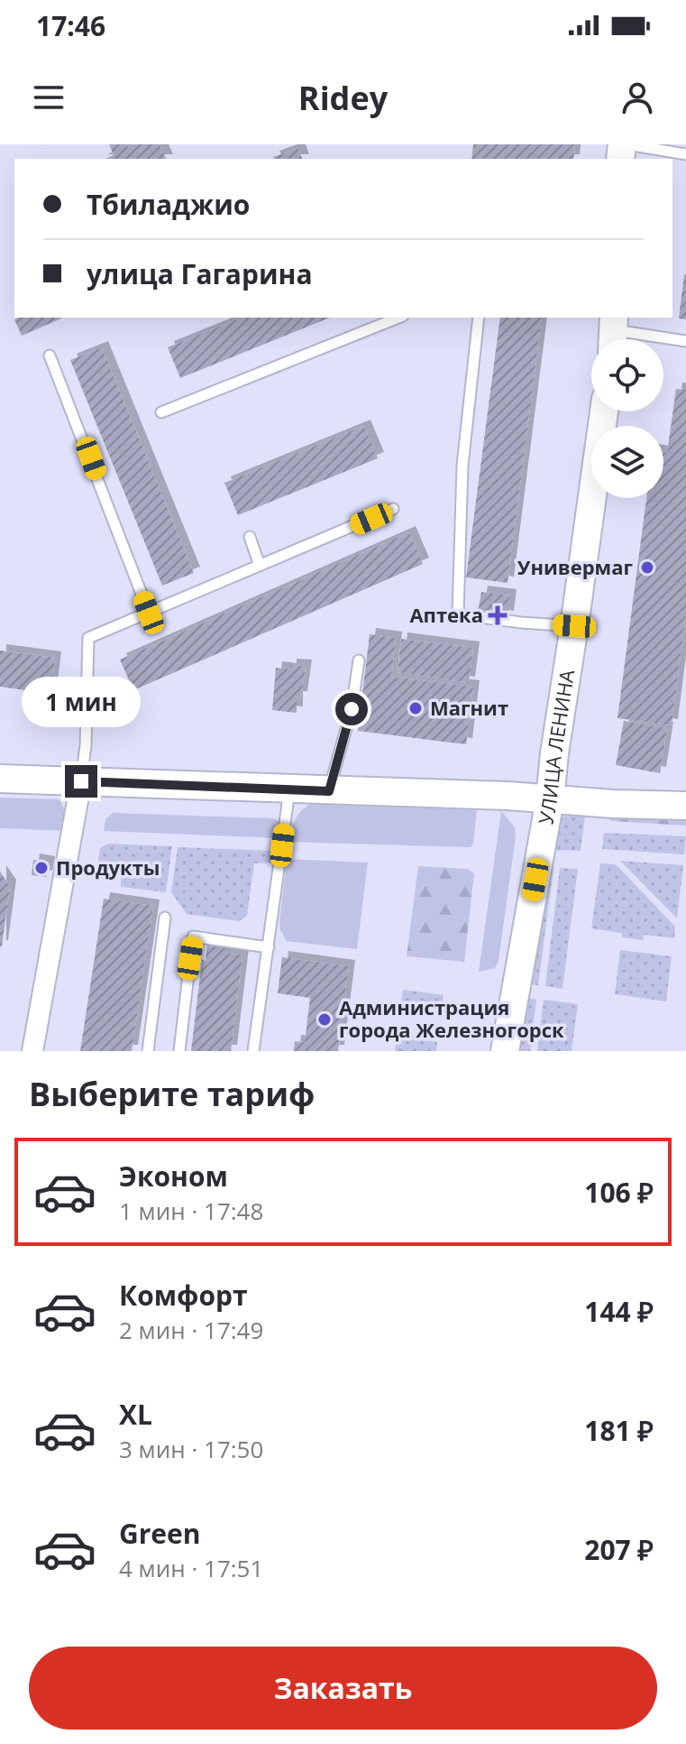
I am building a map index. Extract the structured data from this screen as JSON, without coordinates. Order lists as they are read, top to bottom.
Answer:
{
  "streets": {
    "main road": ["УЛИЦА ЛЕНИНА"]
  },
  "places": {
    "other": [
      "Универмаг",
      "Магнит",
      "Продукты",
      "Администрация города Железногорск"
    ],
    "health": ["Аптека"]
  },
  "page": {
    "status": "17:46",
    "header": "Ridey",
    "banner": ["Тбиладжио", "улица Гагарина"],
    "bubble": "1 мин",
    "heading": "Выберите тариф",
    "list": [
      {
        "name": "Эконом",
        "note": "1 мин · 17:48",
        "value": "106 ₽"
      },
      {
        "name": "Комфорт",
        "note": "2 мин · 17:49",
        "value": "144 ₽"
      },
      {
        "name": "XL",
        "note": "3 мин · 17:50",
        "value": "181 ₽"
      },
      {
        "name": "Green",
        "note": "4 мин · 17:51",
        "value": "207 ₽"
      }
    ],
    "buttons": "Заказать"
  }
}
